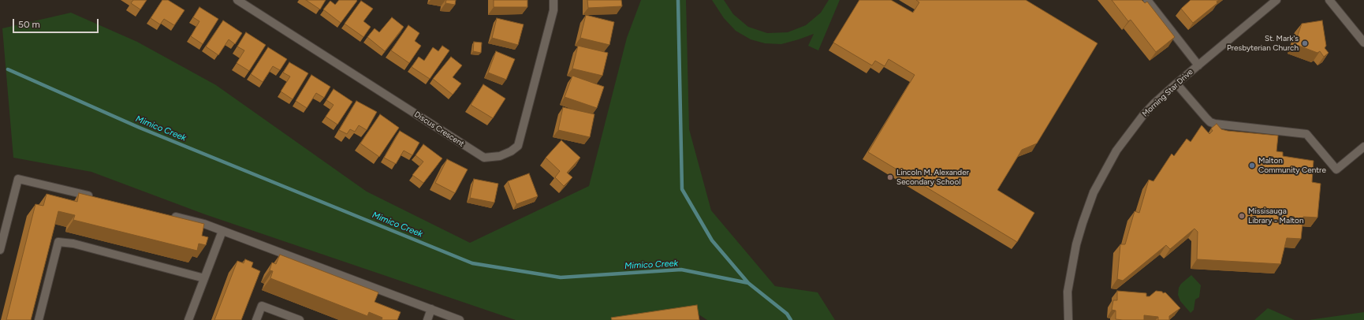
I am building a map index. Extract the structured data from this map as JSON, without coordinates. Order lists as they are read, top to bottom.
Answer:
{
  "streets": {
    "street": ["Morning Star Drive", "Discus Crescent"]
  },
  "water": ["Mimico Creek"],
  "places": [
    "St. Mark's Presbyterian Church",
    "Malton Community Centre",
    "Lincoln M. Alexander Secondary School",
    "Missisauga Library - Malton"
  ],
  "scale_bar": "50 m"
}
